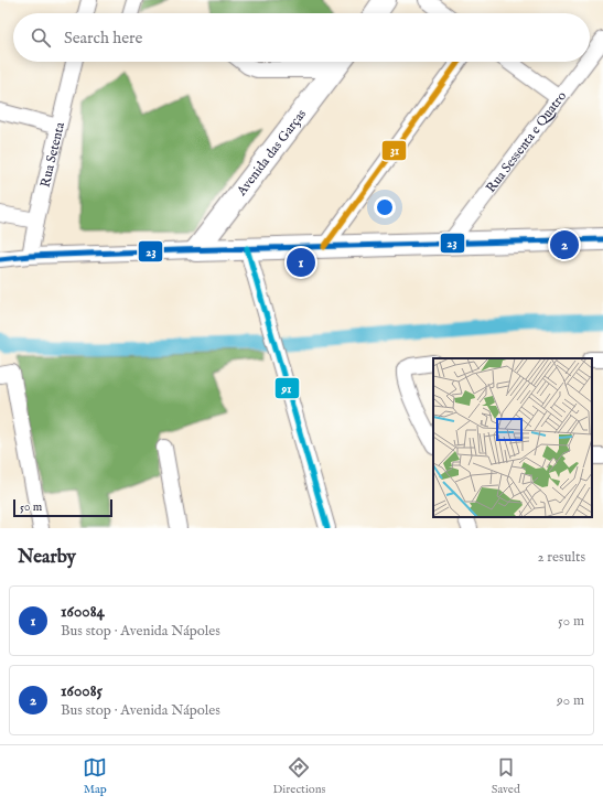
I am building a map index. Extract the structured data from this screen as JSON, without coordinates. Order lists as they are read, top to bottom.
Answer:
{
  "streets": {
    "main road": ["Avenida das Garças"],
    "street": ["Rua Sessenta e Quatro", "Rua Setenta"]
  },
  "lines": ["transit line 31", "transit line 23", "transit line 91"],
  "scale_bar": "50 m",
  "page": {
    "search": "Search here",
    "pins": ["2", "1"],
    "scale": "50 m",
    "heading": ["Nearby", "2 results"],
    "list": [
      {
        "mark": "1",
        "name": "160084",
        "note": "Bus stop · Avenida Nápoles",
        "value": "50 m"
      },
      {
        "mark": "2",
        "name": "160085",
        "note": "Bus stop · Avenida Nápoles",
        "value": "90 m"
      }
    ],
    "nav": ["Map", "Directions", "Saved"]
  }
}
